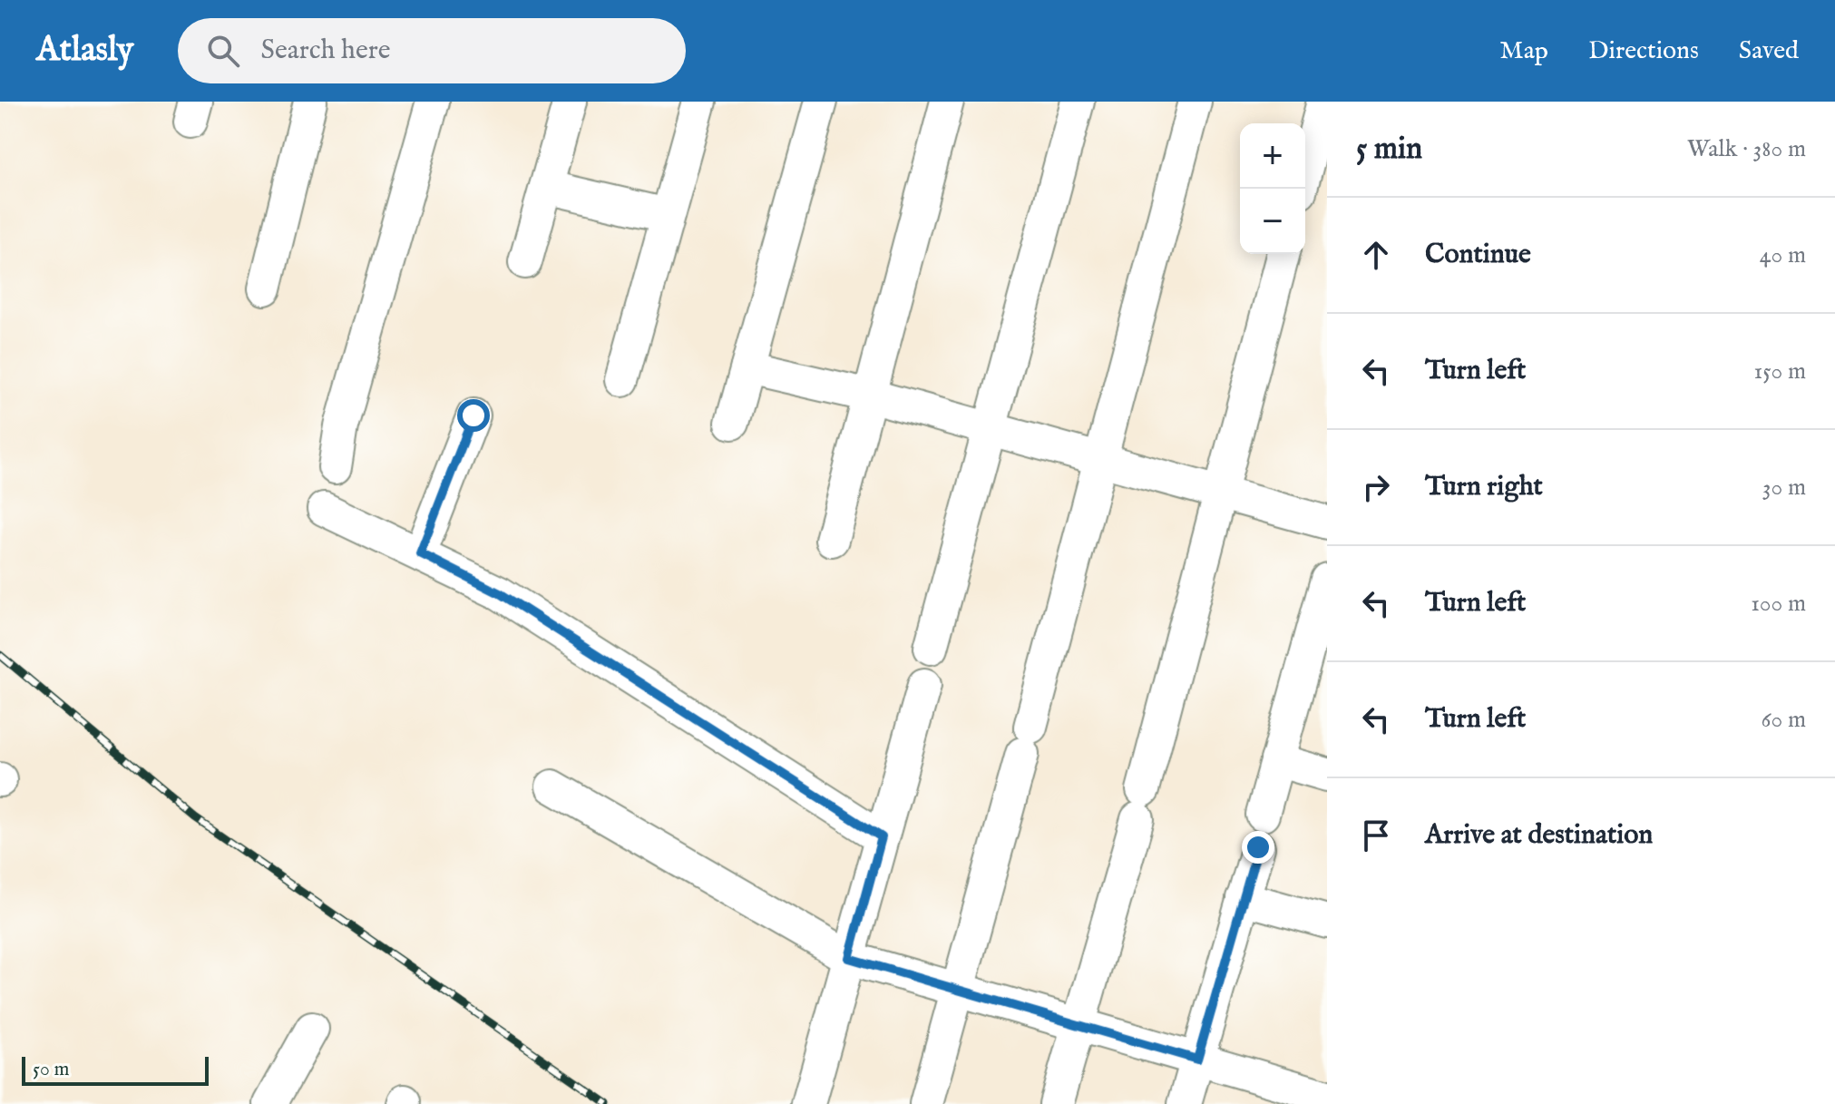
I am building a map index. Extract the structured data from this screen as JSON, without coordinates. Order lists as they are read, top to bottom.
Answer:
{
  "scale_bar": "50 m",
  "page": {
    "header": "Atlasly",
    "search": "Search here",
    "nav": ["Map", "Directions", "Saved"],
    "heading": ["5 min", "Walk · 380 m"],
    "map_buttons": ["+", "−"],
    "list": [
      ["Continue", "40 m"],
      ["Turn left", "150 m"],
      ["Turn right", "30 m"],
      ["Turn left", "100 m"],
      ["Turn left", "60 m"],
      "Arrive at destination"
    ],
    "scale": "50 m"
  }
}
